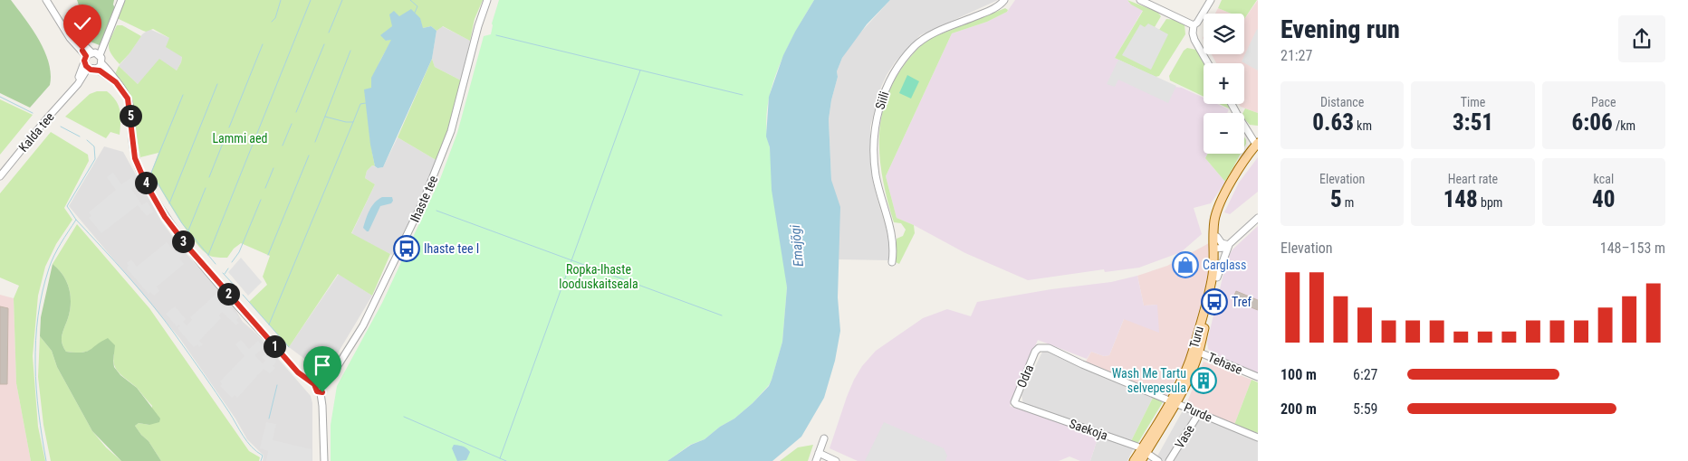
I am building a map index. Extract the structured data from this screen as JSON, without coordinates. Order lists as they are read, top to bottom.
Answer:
{
  "streets": {
    "main road": ["Turu"],
    "street": [
      "Siili",
      "Kalda tee",
      "Ihaste tee",
      "Tehase",
      "Odra",
      "Purde",
      "Saekoja",
      "Vase"
    ]
  },
  "crossings": [
    ["Turu", "Tehase"],
    ["Turu", "Purde"],
    ["Turu", "Saekoja"],
    ["Odra", "Purde"],
    ["Odra", "Saekoja"],
    ["Purde", "Vase"]
  ],
  "water": ["Emajõgi"],
  "parks": ["Lammi aed", "Ropka-Ihaste looduskaitseala"],
  "places": {
    "bus stop": ["Ihaste tee I", "Tref"],
    "shop": ["Carglass"],
    "building": ["Wash Me Tartu selvepesula"]
  },
  "page": {
    "heading": ["Evening run", "21:27"],
    "map_buttons": ["+", "−"],
    "stats": [
      ["Distance", "0.63 km"],
      ["Time", "3:51"],
      ["Pace", "6:06 /km"],
      ["Elevation", "5 m"],
      ["Heart rate", "148 bpm"],
      ["kcal", "40"]
    ],
    "pins": [
      "5",
      "4",
      "3",
      "2",
      "1"
    ],
    "chart": ["Elevation", "148–153 m"],
    "list": [
      {
        "name": "100 m",
        "note": "6:27"
      },
      {
        "name": "200 m",
        "note": "5:59"
      }
    ]
  }
}
